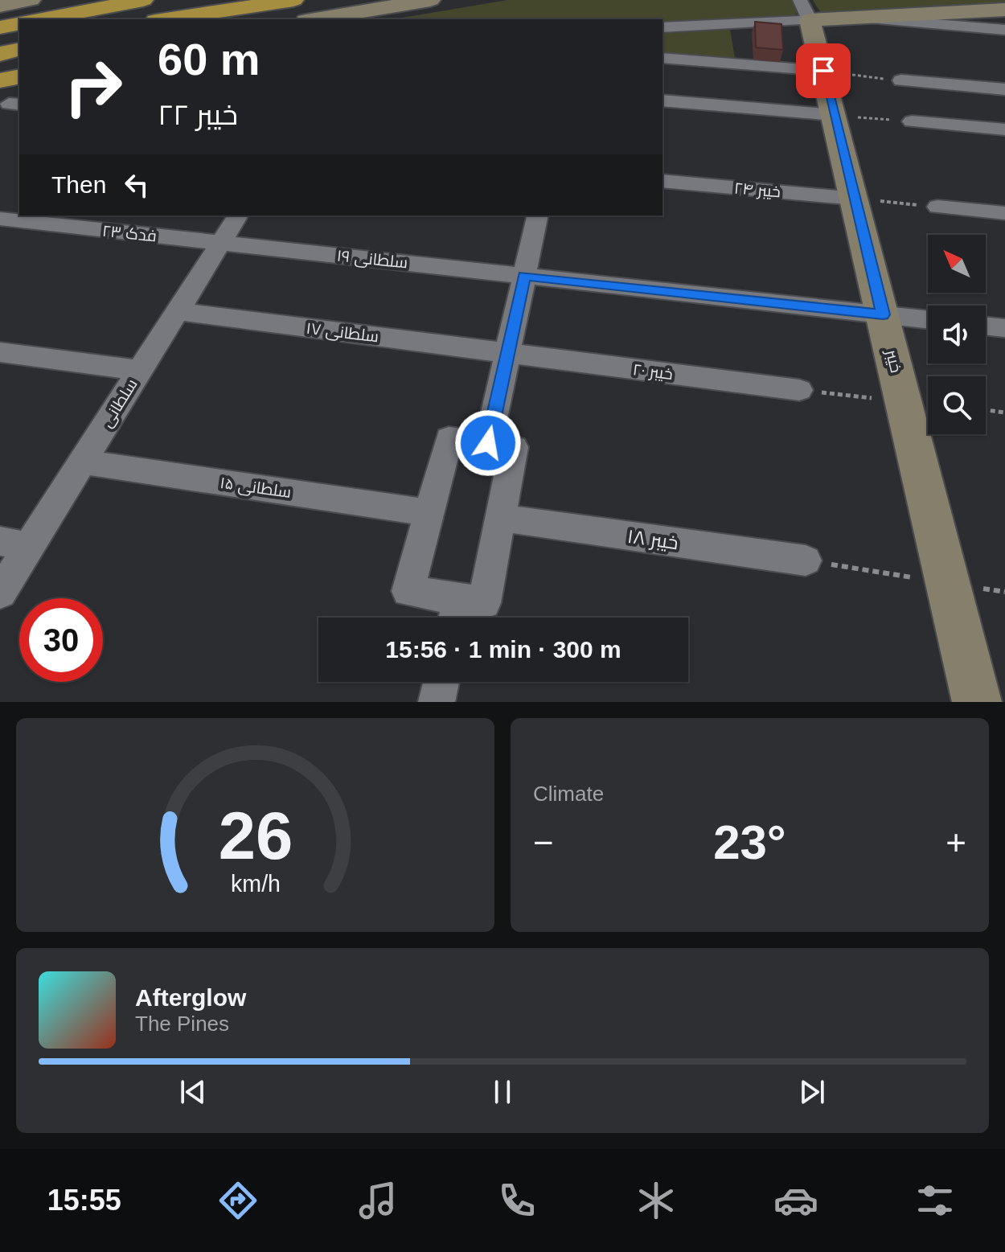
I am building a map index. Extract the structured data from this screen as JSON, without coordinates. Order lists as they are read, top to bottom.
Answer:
{
  "streets": {
    "street": [
      "خیبر ۲۴",
      "فدک ۲۳",
      "سلطانی ۱۹",
      "سلطانی ۱۷",
      "خیبر",
      "خیبر ۲۰",
      "سلطانی",
      "سلطانی ۱۵",
      "خیبر ۱۸"
    ]
  },
  "crossings": [
    ["خیبر ۲۴", "خیبر"],
    ["فدک ۲۳", "سلطانی ۱۹"],
    ["فدک ۲۳", "سلطانی"],
    ["سلطانی ۱۹", "خیبر"],
    ["سلطانی ۱۹", "سلطانی"],
    ["سلطانی ۱۷", "خیبر ۲۰"],
    ["سلطانی ۱۷", "سلطانی"],
    ["سلطانی", "سلطانی ۱۵"]
  ],
  "north": "top left",
  "page": {
    "turn": ["60 m", "خیبر ۲۲"],
    "then": "Then",
    "limit": "30",
    "trip": "15:56 · 1 min · 300 m",
    "tile": "Climate",
    "heat": ["−", "23°", "+"],
    "song": ["Afterglow", "The Pines"],
    "tabs": "15:55",
    "gauge": ["26", "km/h"]
  }
}
